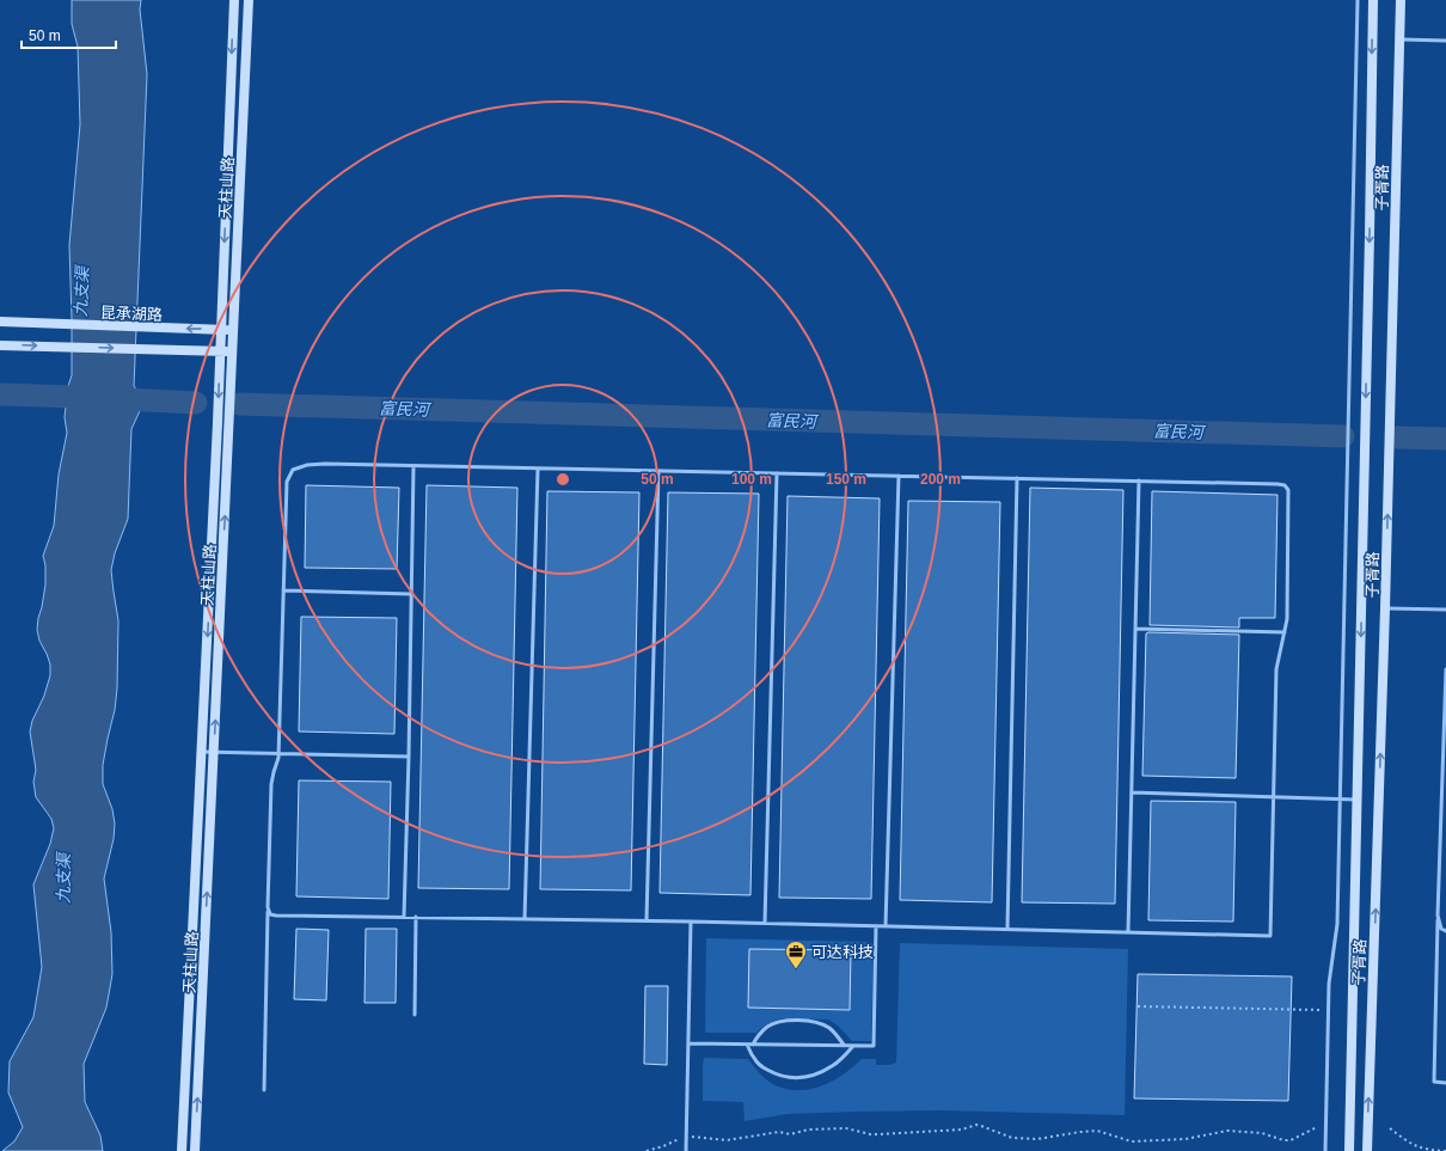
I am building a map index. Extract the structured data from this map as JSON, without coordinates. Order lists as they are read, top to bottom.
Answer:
{
  "streets": {
    "street": ["天柱山路", "子胥路", "昆承湖路"]
  },
  "crossings": [
    ["天柱山路", "昆承湖路"]
  ],
  "water": ["九支渠", "富民河"],
  "places": {
    "office": ["可达科技"]
  },
  "scale_bar": "50 m",
  "rings": [
    "50 m",
    "100 m",
    "150 m",
    "200 m"
  ]
}
